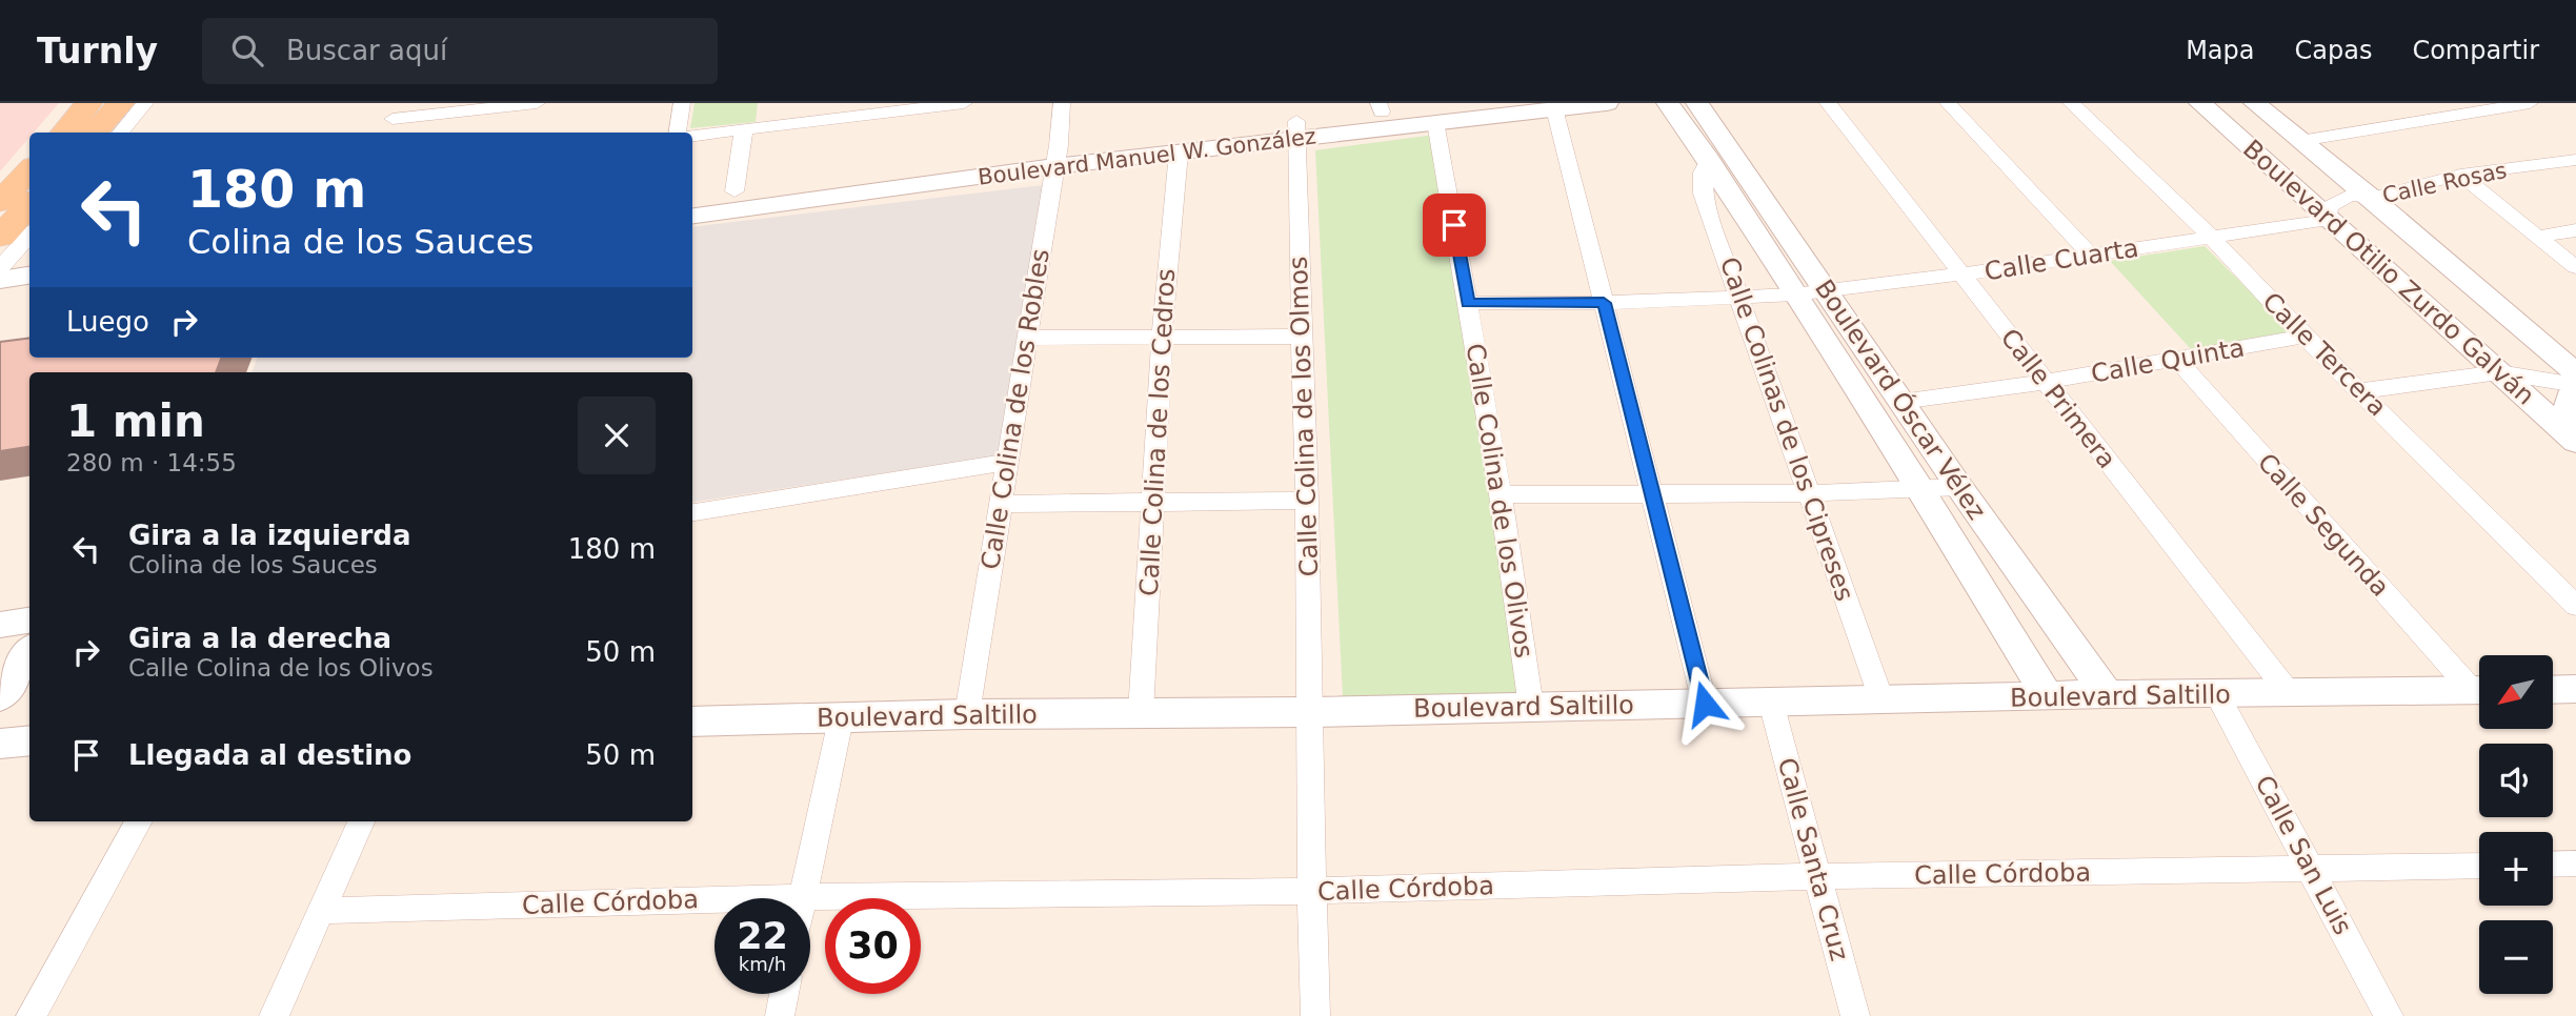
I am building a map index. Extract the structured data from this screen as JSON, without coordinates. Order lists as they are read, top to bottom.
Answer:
{
  "streets": {
    "street": [
      "Boulevard Manuel W. González",
      "Calle Rosas",
      "Calle Cuarta",
      "Boulevard Otilio Zurdo Galván",
      "Calle Tercera",
      "Calle Quinta",
      "Calle Primera",
      "Boulevard Óscar Vélez",
      "Calle Colina de los Robles",
      "Calle Colina de los Olmos",
      "Calle Colinas de los Cipreses",
      "Calle Colina de los Cedros",
      "Calle Colina de los Olivos",
      "Calle Segunda",
      "Boulevard Saltillo",
      "Calle San Luis",
      "Calle Santa Cruz",
      "Calle Córdoba"
    ]
  },
  "crossings": [
    ["Boulevard Manuel W. González", "Calle Colina de los Robles"],
    ["Boulevard Manuel W. González", "Calle Colina de los Olmos"],
    ["Boulevard Manuel W. González", "Calle Colina de los Cedros"],
    ["Boulevard Manuel W. González", "Calle Colina de los Olivos"],
    ["Calle Rosas", "Calle Cuarta"],
    ["Calle Rosas", "Boulevard Otilio Zurdo Galván"],
    ["Calle Cuarta", "Boulevard Otilio Zurdo Galván"],
    ["Calle Cuarta", "Calle Tercera"],
    ["Calle Cuarta", "Calle Primera"],
    ["Calle Cuarta", "Boulevard Óscar Vélez"],
    ["Calle Cuarta", "Calle Colinas de los Cipreses"],
    ["Calle Cuarta", "Calle Colina de los Olivos"],
    ["Calle Tercera", "Calle Quinta"],
    ["Calle Quinta", "Calle Primera"],
    ["Calle Quinta", "Boulevard Óscar Vélez"],
    ["Calle Quinta", "Calle Segunda"],
    ["Calle Primera", "Boulevard Saltillo"],
    ["Boulevard Óscar Vélez", "Calle Colinas de los Cipreses"],
    ["Boulevard Óscar Vélez", "Boulevard Saltillo"],
    ["Calle Colina de los Robles", "Boulevard Saltillo"],
    ["Calle Colina de los Olmos", "Boulevard Saltillo"],
    ["Calle Colina de los Olmos", "Calle Córdoba"],
    ["Calle Colinas de los Cipreses", "Boulevard Saltillo"],
    ["Calle Colina de los Cedros", "Boulevard Saltillo"],
    ["Calle Colina de los Olivos", "Boulevard Saltillo"],
    ["Boulevard Saltillo", "Calle San Luis"],
    ["Boulevard Saltillo", "Calle Santa Cruz"],
    ["Calle San Luis", "Calle Córdoba"],
    ["Calle Santa Cruz", "Calle Córdoba"]
  ],
  "north": "bottom left",
  "page": {
    "header": "Turnly",
    "search": "Buscar aquí",
    "nav": ["Mapa", "Capas", "Compartir"],
    "turn": ["180 m", "Colina de los Sauces"],
    "then": "Luego",
    "heading": ["1 min", "280 m · 14:55"],
    "list": [
      {
        "name": "Gira a la izquierda",
        "note": "Colina de los Sauces",
        "value": "180 m"
      },
      {
        "name": "Gira a la derecha",
        "note": "Calle Colina de los Olivos",
        "value": "50 m"
      },
      {
        "name": "Llegada al destino",
        "value": "50 m"
      }
    ],
    "map_buttons": ["+", "−"],
    "speed": "22 km/h",
    "limit": "30"
  }
}
